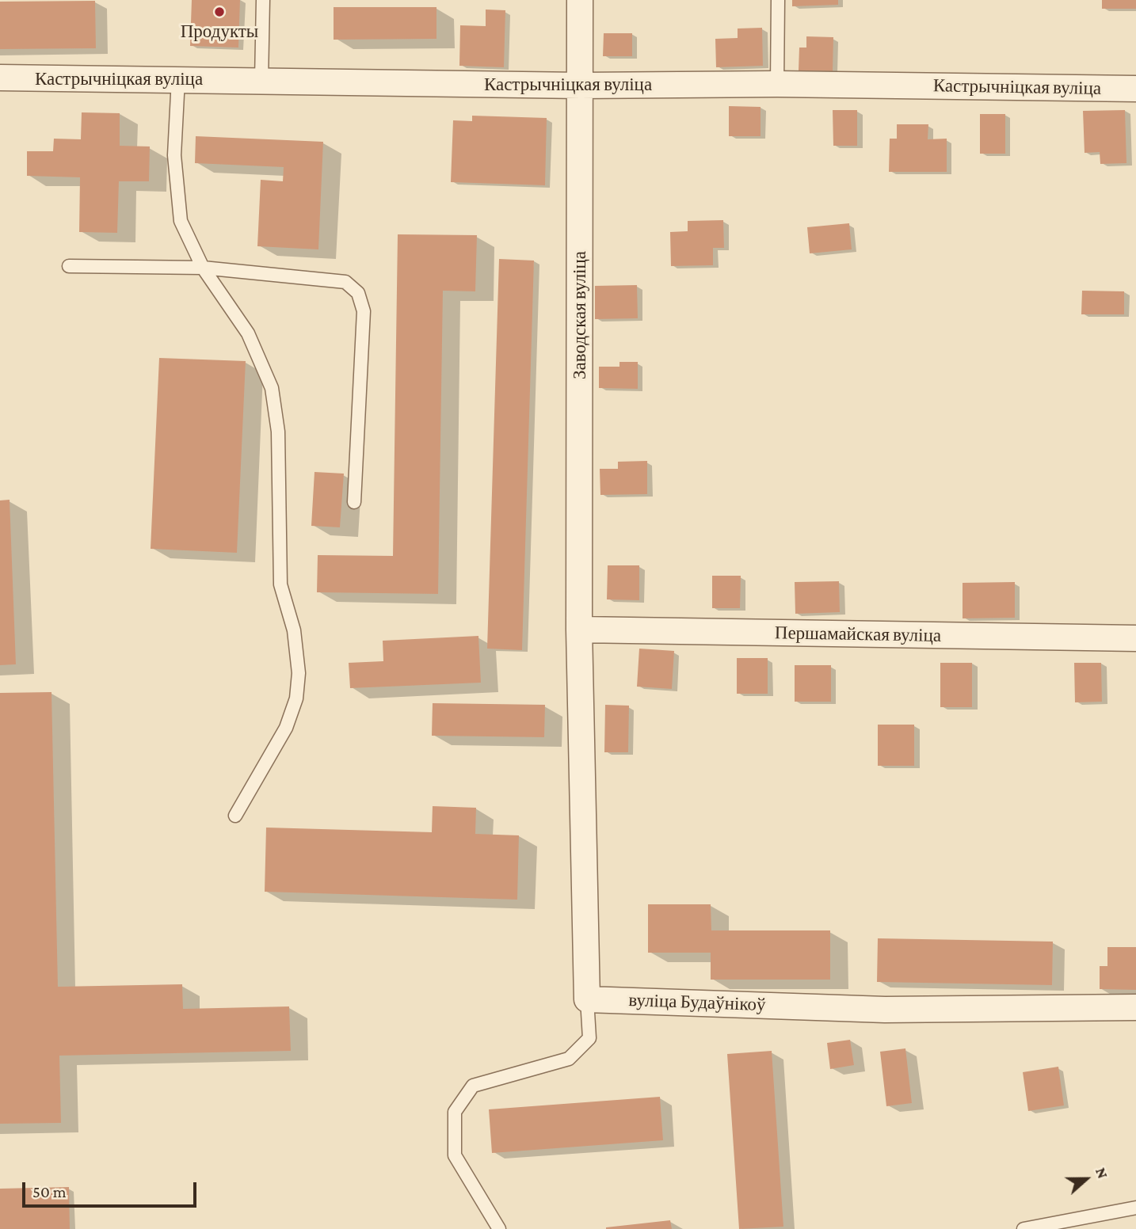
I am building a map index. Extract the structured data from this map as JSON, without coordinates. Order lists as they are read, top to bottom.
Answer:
{
  "streets": {
    "street": [
      "Кастрычніцкая вуліца",
      "Заводская вуліца",
      "Першамайская вуліца",
      "вуліца Будаўнікоў"
    ]
  },
  "crossings": [
    ["Кастрычніцкая вуліца", "Заводская вуліца"],
    ["Заводская вуліца", "Першамайская вуліца"],
    ["Заводская вуліца", "вуліца Будаўнікоў"]
  ],
  "places": ["Продукты"],
  "scale_bar": "50 m",
  "north": "right"
}
